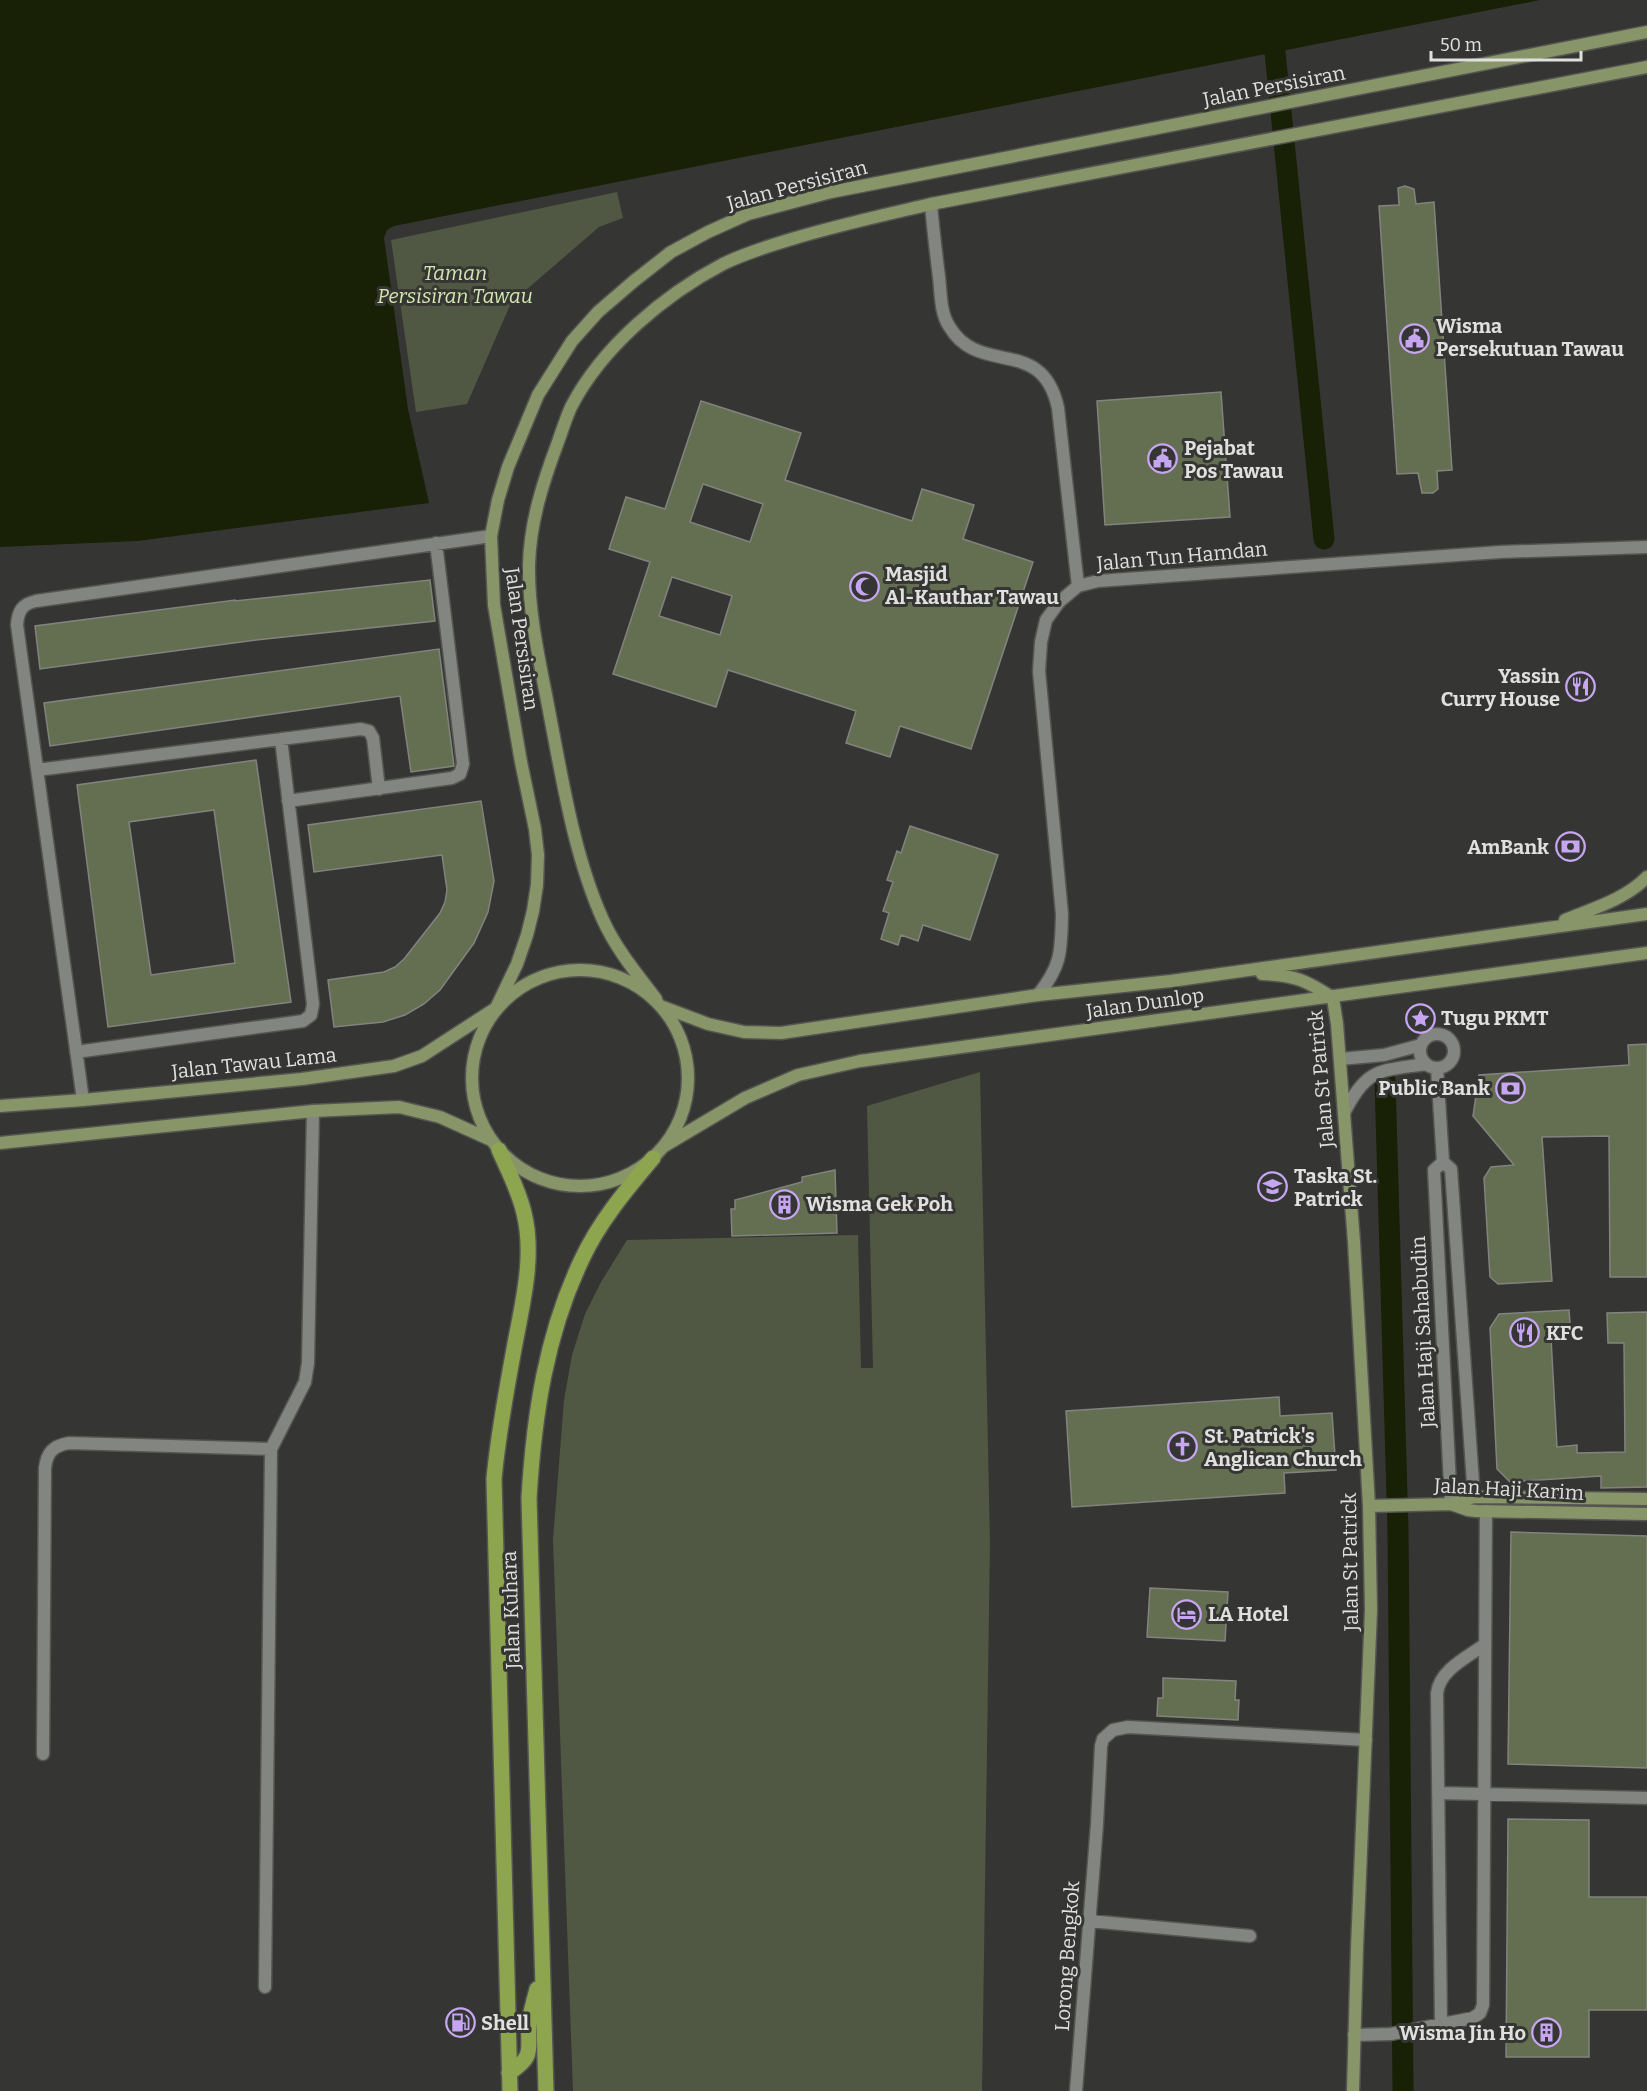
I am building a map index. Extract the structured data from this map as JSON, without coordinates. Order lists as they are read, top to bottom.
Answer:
{
  "streets": {
    "main road": ["Jalan Kuhara"],
    "street": [
      "Jalan Persisiran",
      "Jalan Tun Hamdan",
      "Jalan Dunlop",
      "Jalan Tawau Lama",
      "Jalan St Patrick",
      "Jalan Haji Sahabudin",
      "Jalan Haji Karim",
      "Lorong Bengkok"
    ]
  },
  "crossings": [
    ["Jalan Persisiran", "Jalan Dunlop"],
    ["Jalan Persisiran", "Jalan Tawau Lama"],
    ["Jalan Tun Hamdan", "Jalan Dunlop"],
    ["Jalan Dunlop", "Jalan St Patrick"],
    ["Jalan St Patrick", "Jalan Haji Karim"],
    ["Jalan St Patrick", "Lorong Bengkok"],
    ["Jalan Haji Sahabudin", "Jalan Haji Karim"]
  ],
  "parks": ["Taman Persisiran Tawau"],
  "places": {
    "public building": ["Wisma Persekutuan Tawau", "Pejabat Pos Tawau"],
    "mosque": ["Masjid Al-Kauthar Tawau"],
    "restaurant": ["Yassin Curry House", "KFC"],
    "bank": ["AmBank", "Public Bank"],
    "place": ["Tugu PKMT"],
    "school or university": ["Taska St. Patrick"],
    "building": ["Wisma Gek Poh", "Wisma Jin Ho"],
    "church": ["St. Patrick's Anglican Church"],
    "hotel": ["LA Hotel"],
    "fuel station": ["Shell"]
  },
  "scale_bar": "50 m"
}
